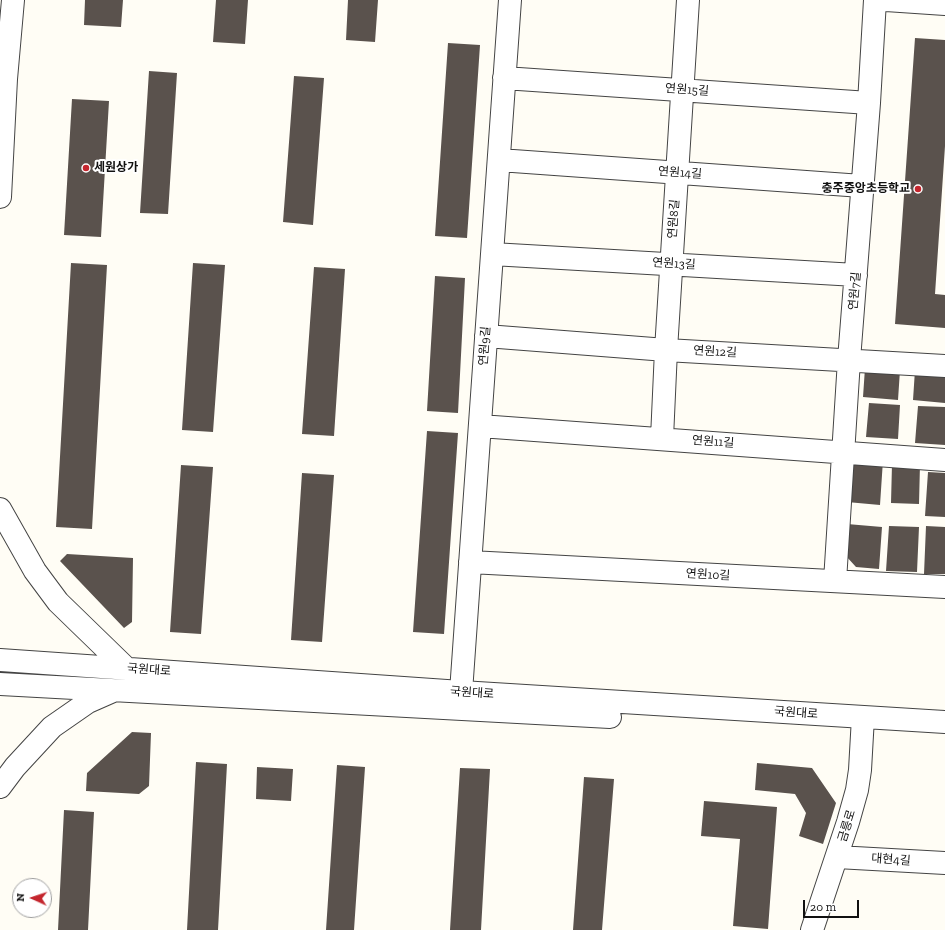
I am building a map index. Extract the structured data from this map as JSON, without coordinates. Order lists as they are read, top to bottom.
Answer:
{
  "streets": {
    "street": [
      "연원15길",
      "연원14길",
      "연원8길",
      "연원13길",
      "연원7길",
      "연원9길",
      "연원12길",
      "연원11길",
      "연원10길",
      "국원대로",
      "금릉로",
      "대현4길"
    ]
  },
  "crossings": [
    ["연원15길", "연원8길"],
    ["연원15길", "연원7길"],
    ["연원15길", "연원9길"],
    ["연원14길", "연원8길"],
    ["연원14길", "연원7길"],
    ["연원14길", "연원9길"],
    ["연원8길", "연원13길"],
    ["연원8길", "연원12길"],
    ["연원8길", "연원11길"],
    ["연원13길", "연원7길"],
    ["연원13길", "연원9길"],
    ["연원7길", "연원12길"],
    ["연원7길", "연원11길"],
    ["연원7길", "연원10길"],
    ["연원9길", "연원12길"],
    ["연원9길", "연원11길"],
    ["연원9길", "연원10길"],
    ["연원9길", "국원대로"],
    ["국원대로", "금릉로"],
    ["금릉로", "대현4길"]
  ],
  "places": ["세원상가", "충주중앙초등학교"],
  "scale_bar": "20 m",
  "north": "left"
}
